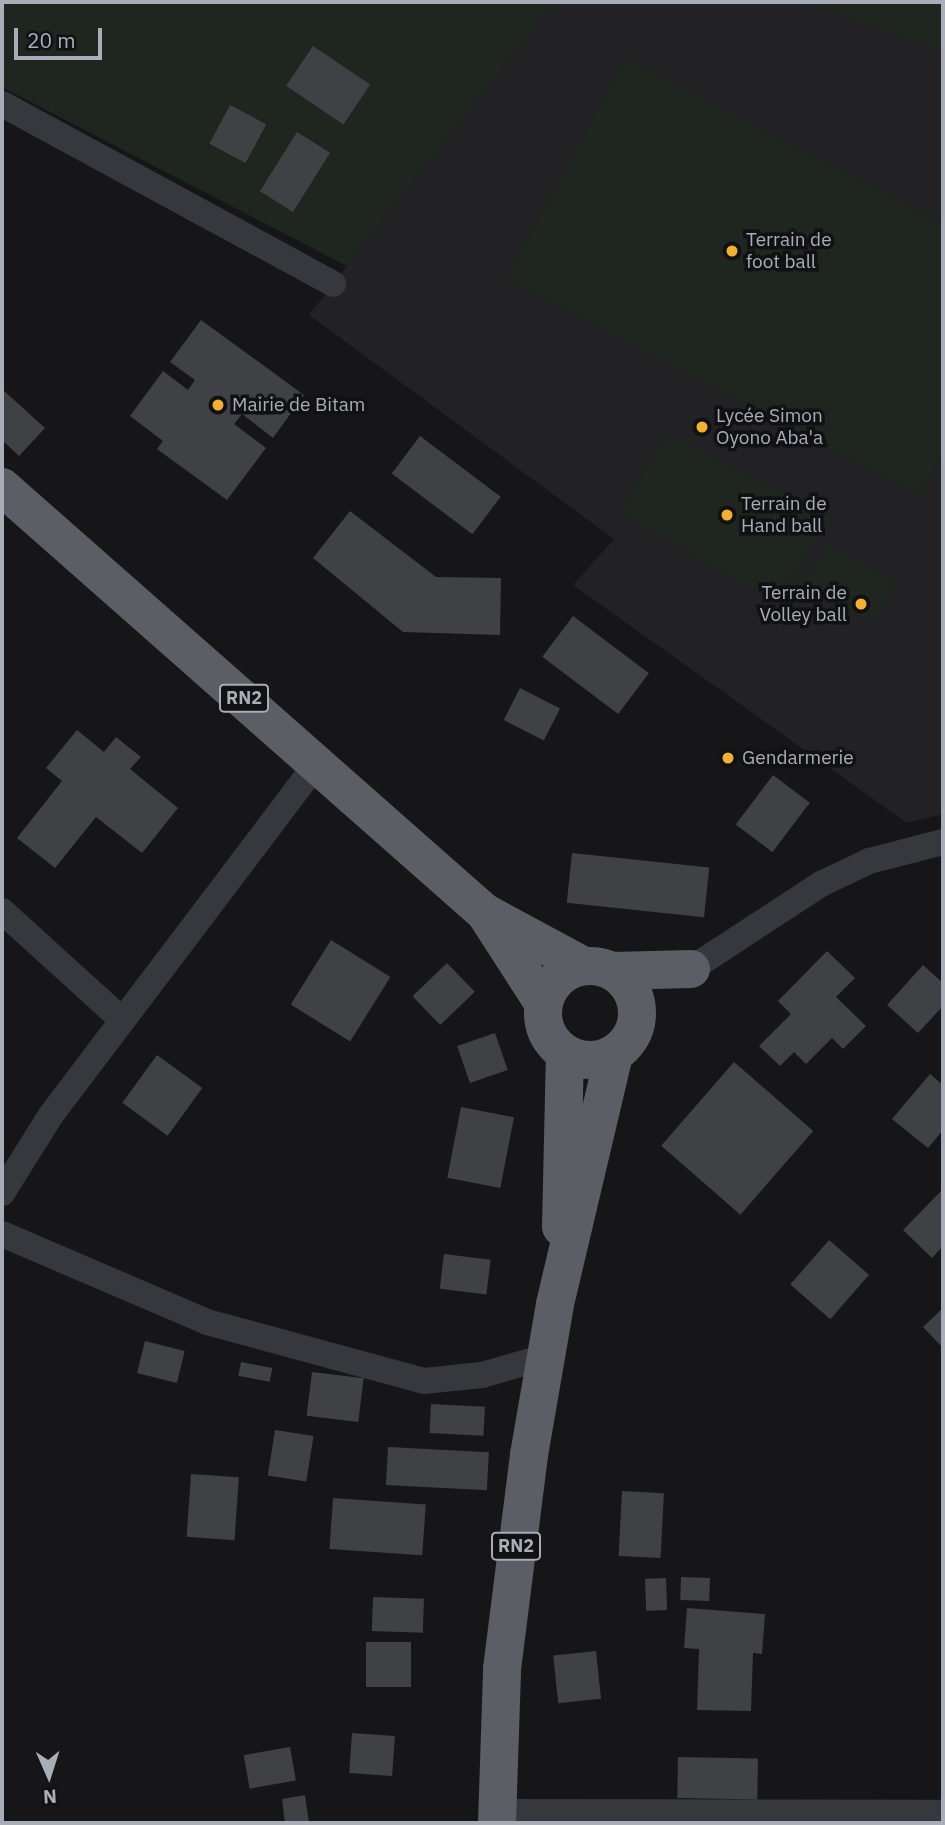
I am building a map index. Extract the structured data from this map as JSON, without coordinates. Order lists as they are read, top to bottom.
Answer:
{
  "streets": {
    "highway": ["RN2"]
  },
  "places": [
    "Terrain de foot ball",
    "Mairie de Bitam",
    "Lycée Simon Oyono Aba'a",
    "Terrain de Hand ball",
    "Terrain de Volley ball",
    "Gendarmerie"
  ],
  "scale_bar": "20 m",
  "north": "bottom"
}
